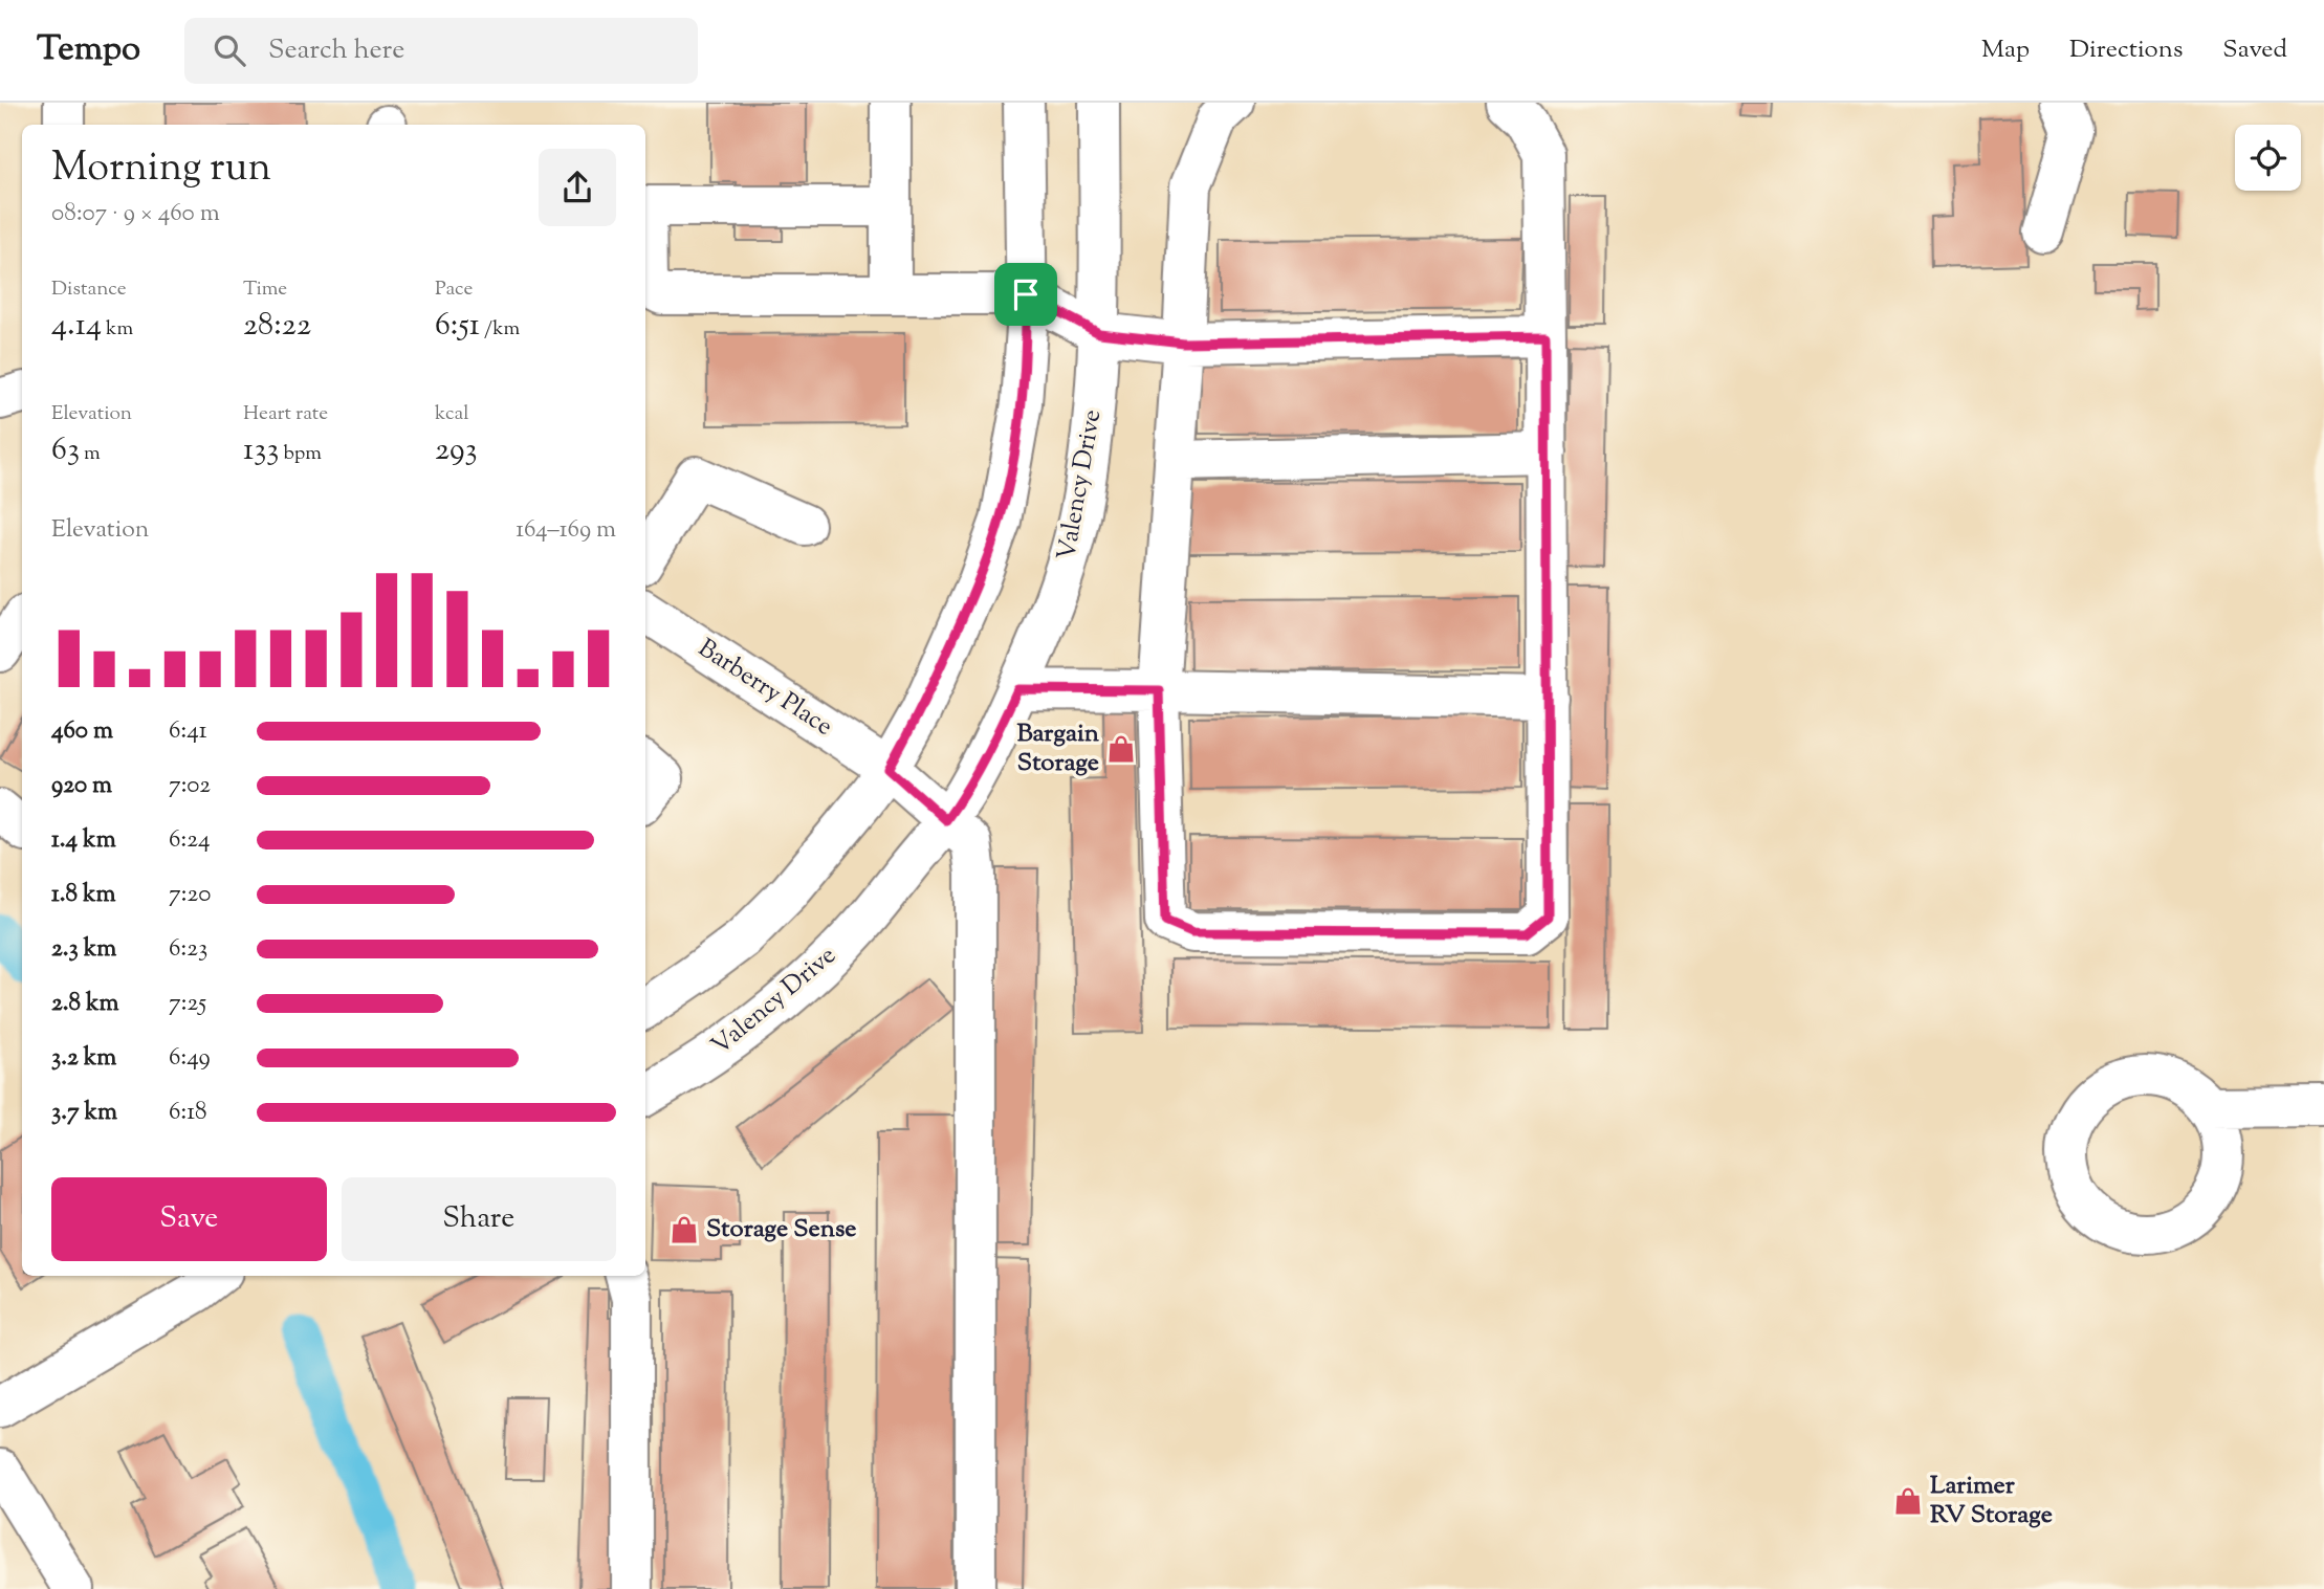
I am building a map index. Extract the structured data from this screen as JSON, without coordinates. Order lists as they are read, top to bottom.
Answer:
{
  "streets": {
    "street": ["Valency Drive", "Barberry Place"]
  },
  "crossings": [
    ["Valency Drive", "Barberry Place"]
  ],
  "places": {
    "shop": ["Bargain Storage", "Storage Sense", "Larimer RV Storage"]
  },
  "page": {
    "header": "Tempo",
    "search": "Search here",
    "nav": ["Map", "Directions", "Saved"],
    "heading": ["Morning run", "08:07 · 9 × 460 m"],
    "stats": [
      ["Distance", "4.14 km"],
      ["Time", "28:22"],
      ["Pace", "6:51 /km"],
      ["Elevation", "63 m"],
      ["Heart rate", "133 bpm"],
      ["kcal", "293"]
    ],
    "chart": ["Elevation", "164–169 m"],
    "list": [
      {
        "name": "460 m",
        "note": "6:41"
      },
      {
        "name": "920 m",
        "note": "7:02"
      },
      {
        "name": "1.4 km",
        "note": "6:24"
      },
      {
        "name": "1.8 km",
        "note": "7:20"
      },
      {
        "name": "2.3 km",
        "note": "6:23"
      },
      {
        "name": "2.8 km",
        "note": "7:25"
      },
      {
        "name": "3.2 km",
        "note": "6:49"
      },
      {
        "name": "3.7 km",
        "note": "6:18"
      }
    ],
    "buttons": ["Save", "Share"]
  }
}
